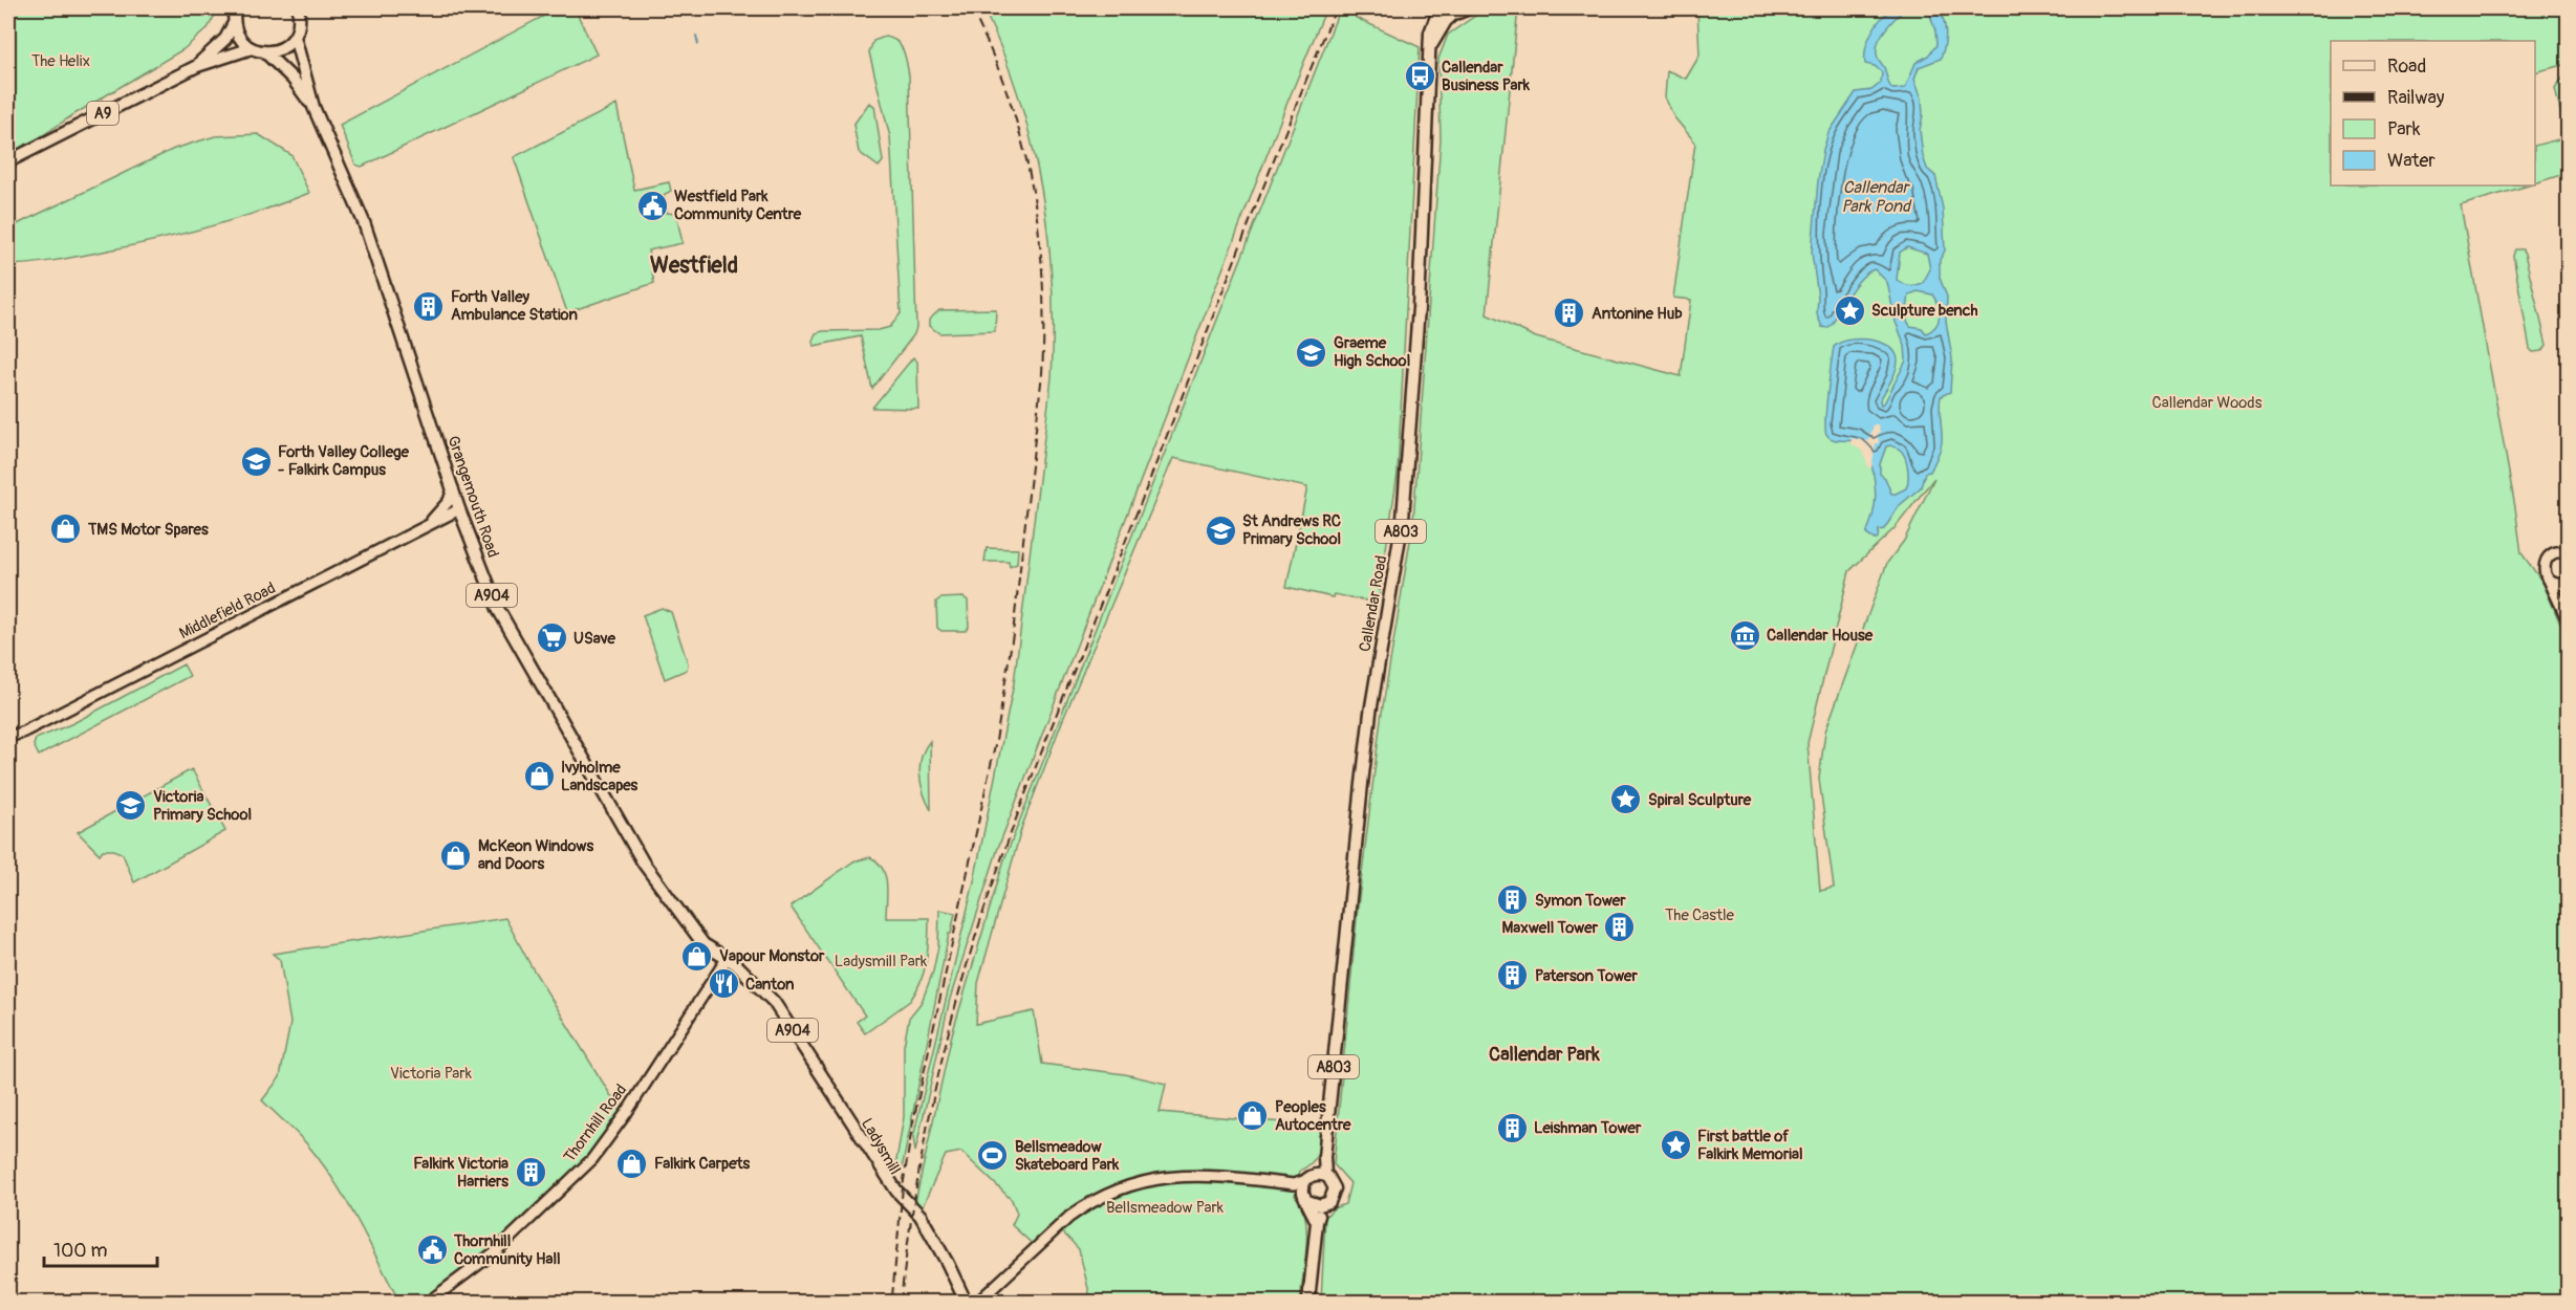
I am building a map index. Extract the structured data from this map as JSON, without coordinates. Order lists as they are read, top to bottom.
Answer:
{
  "streets": {
    "main road": [
      "A9",
      "Grangemouth Road",
      "A803",
      "A904",
      "Callendar Road",
      "Ladysmill"
    ],
    "street": ["Middlefield Road", "Thornhill Road"]
  },
  "crossings": [
    ["Grangemouth Road", "Middlefield Road"],
    ["Grangemouth Road", "Thornhill Road"],
    ["Grangemouth Road", "Ladysmill"],
    ["A803", "Callendar Road"],
    ["A904", "Ladysmill"],
    ["Thornhill Road", "Ladysmill"]
  ],
  "districts": ["Westfield", "Callendar Park"],
  "water": ["Callendar Park Pond"],
  "parks": [
    "The Helix",
    "Callendar Woods",
    "The Castle",
    "Ladysmill Park",
    "Victoria Park",
    "Bellsmeadow Park"
  ],
  "places": {
    "bus stop": ["Callendar Business Park"],
    "public building": ["Westfield Park Community Centre", "Thornhill Community Hall"],
    "building": [
      "Forth Valley Ambulance Station",
      "Antonine Hub",
      "Symon Tower",
      "Maxwell Tower",
      "Paterson Tower",
      "Leishman Tower",
      "Falkirk Victoria Harriers"
    ],
    "place": ["Sculpture bench", "Spiral Sculpture", "First battle of Falkirk Memorial"],
    "school or university": [
      "Graeme High School",
      "Forth Valley College - Falkirk Campus",
      "St Andrews RC Primary School",
      "Victoria Primary School"
    ],
    "shop": [
      "TMS Motor Spares",
      "Ivyholme Landscapes",
      "McKeon Windows and Doors",
      "Vapour Monstor",
      "Peoples Autocentre",
      "Falkirk Carpets"
    ],
    "museum": ["Callendar House"],
    "supermarket": ["USave"],
    "restaurant": ["Canton"],
    "sports": ["Bellsmeadow Skateboard Park"]
  },
  "legend": [
    "Road",
    "Railway",
    "Park",
    "Water"
  ],
  "scale_bar": "100 m"
}
